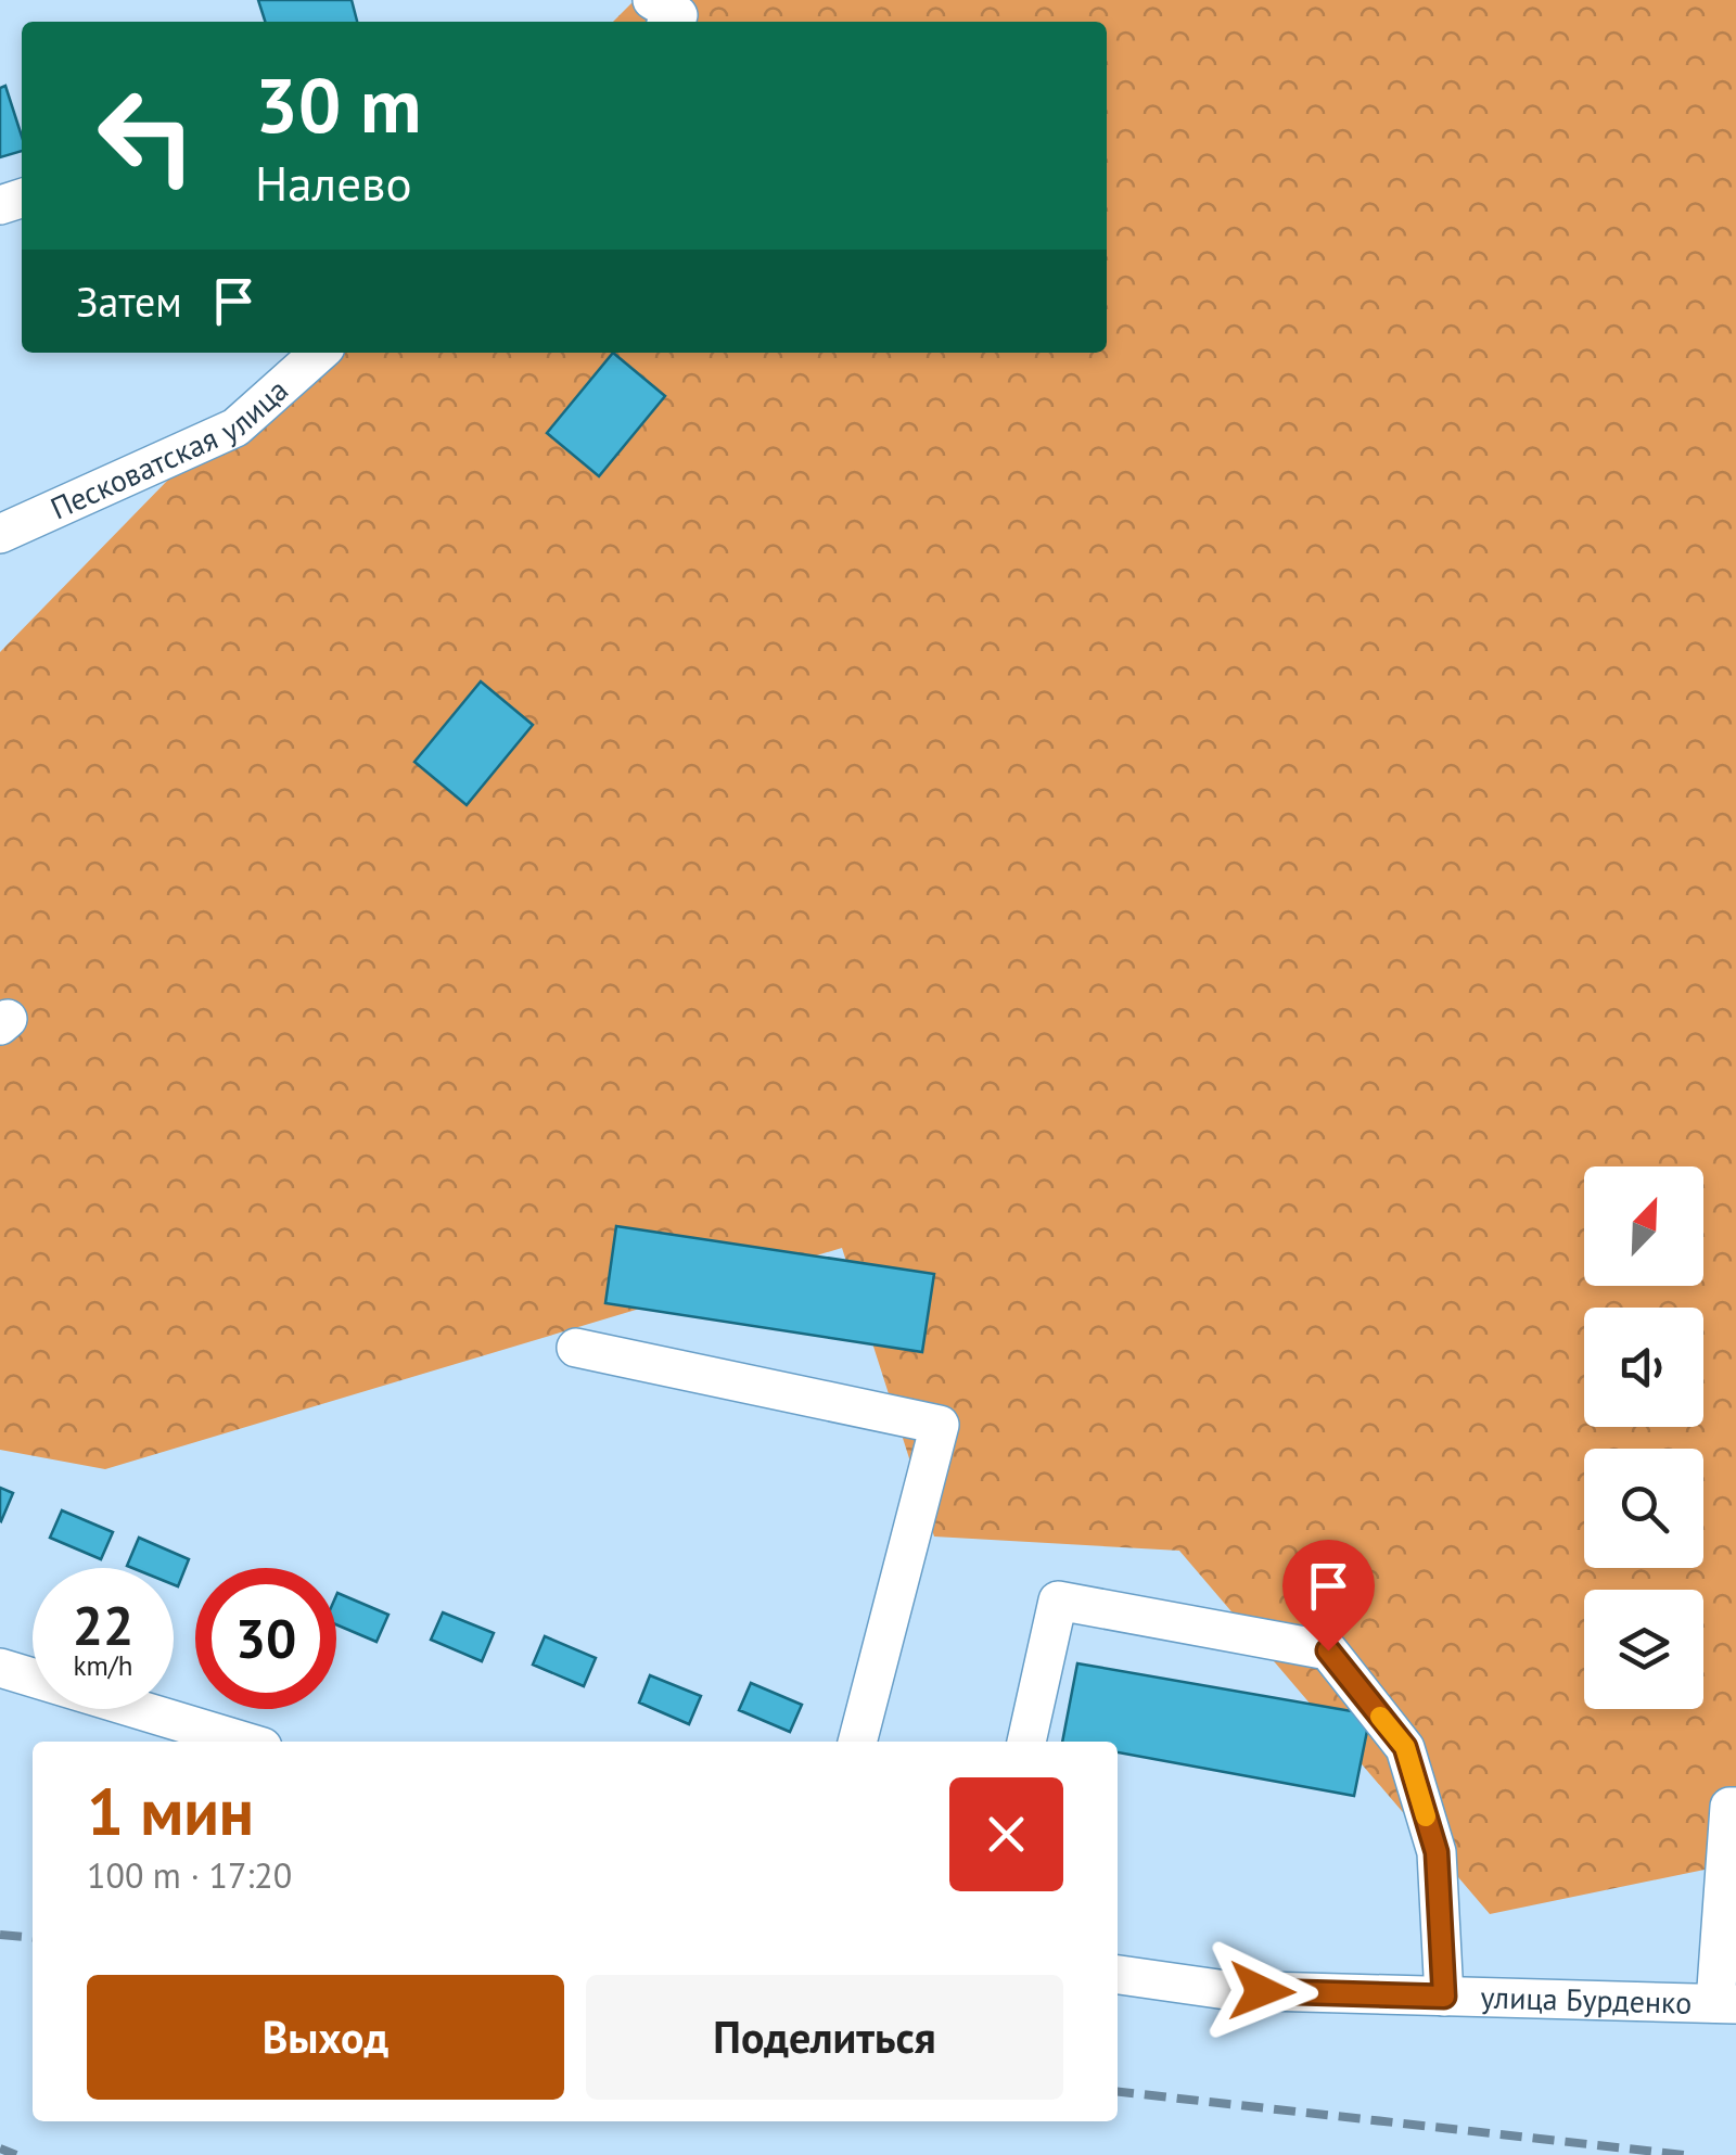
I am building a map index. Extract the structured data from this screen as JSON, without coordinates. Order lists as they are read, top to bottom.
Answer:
{
  "streets": {
    "street": ["Песковатская улица", "улица Бурденко"]
  },
  "north": "top right",
  "page": {
    "turn": ["30 m", "Налево"],
    "then": "Затем",
    "speed": "22 km/h",
    "limit": "30",
    "heading": ["1 мин", "100 m · 17:20"],
    "buttons": ["Выход", "Поделиться"]
  }
}
